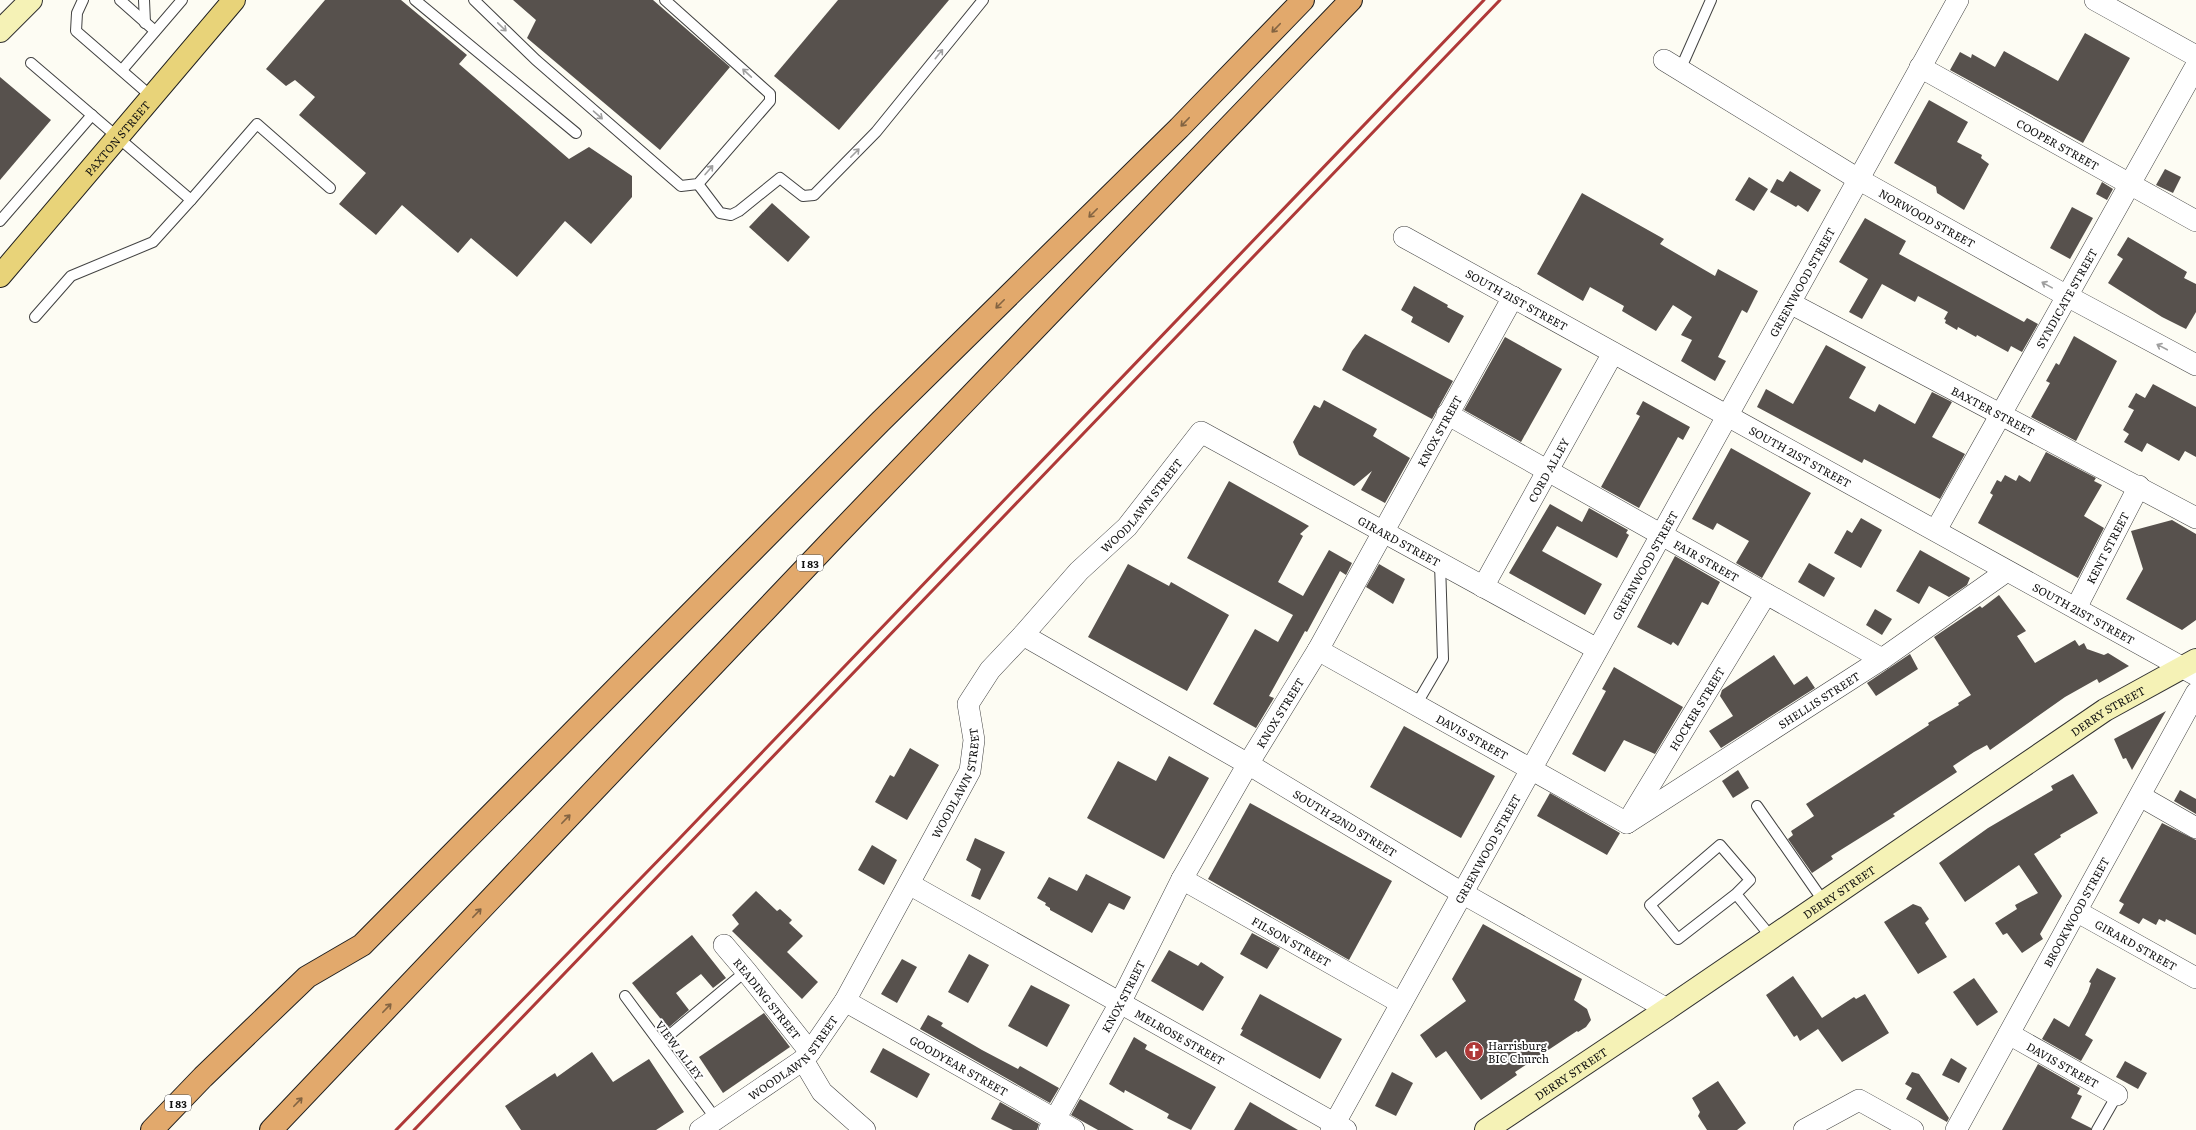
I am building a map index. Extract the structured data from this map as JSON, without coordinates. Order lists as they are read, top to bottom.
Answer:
{
  "streets": {
    "highway": ["I 83"],
    "main road": ["PAXTON STREET", "DERRY STREET"],
    "street": [
      "COOPER STREET",
      "NORWOOD STREET",
      "GREENWOOD STREET",
      "SYNDICATE STREET",
      "SOUTH 21ST STREET",
      "BAXTER STREET",
      "KNOX STREET",
      "CORD ALLEY",
      "WOODLAWN STREET",
      "GIRARD STREET",
      "KENT STREET",
      "FAIR STREET",
      "SHELLIS STREET",
      "HOCKER STREET",
      "DAVIS STREET",
      "SOUTH 22ND STREET",
      "BROOKWOOD STREET",
      "FILSON STREET",
      "READING STREET",
      "MELROSE STREET",
      "GOODYEAR STREET"
    ],
    "lane": ["VIEW ALLEY"]
  },
  "crossings": [
    ["COOPER STREET", "GREENWOOD STREET"],
    ["COOPER STREET", "SYNDICATE STREET"],
    ["NORWOOD STREET", "GREENWOOD STREET"],
    ["NORWOOD STREET", "SYNDICATE STREET"],
    ["GREENWOOD STREET", "SOUTH 21ST STREET"],
    ["GREENWOOD STREET", "BAXTER STREET"],
    ["GREENWOOD STREET", "GIRARD STREET"],
    ["GREENWOOD STREET", "FAIR STREET"],
    ["GREENWOOD STREET", "DAVIS STREET"],
    ["GREENWOOD STREET", "SOUTH 22ND STREET"],
    ["GREENWOOD STREET", "FILSON STREET"],
    ["GREENWOOD STREET", "MELROSE STREET"],
    ["SYNDICATE STREET", "SOUTH 21ST STREET"],
    ["SYNDICATE STREET", "BAXTER STREET"],
    ["SOUTH 21ST STREET", "KNOX STREET"],
    ["SOUTH 21ST STREET", "CORD ALLEY"],
    ["SOUTH 21ST STREET", "KENT STREET"],
    ["SOUTH 21ST STREET", "SHELLIS STREET"],
    ["SOUTH 21ST STREET", "DERRY STREET"],
    ["BAXTER STREET", "KENT STREET"],
    ["KNOX STREET", "GIRARD STREET"],
    ["KNOX STREET", "FAIR STREET"],
    ["KNOX STREET", "DAVIS STREET"],
    ["KNOX STREET", "SOUTH 22ND STREET"],
    ["KNOX STREET", "FILSON STREET"],
    ["KNOX STREET", "MELROSE STREET"],
    ["KNOX STREET", "GOODYEAR STREET"],
    ["CORD ALLEY", "GIRARD STREET"],
    ["CORD ALLEY", "FAIR STREET"],
    ["WOODLAWN STREET", "GIRARD STREET"],
    ["WOODLAWN STREET", "SOUTH 22ND STREET"],
    ["WOODLAWN STREET", "READING STREET"],
    ["WOODLAWN STREET", "MELROSE STREET"],
    ["WOODLAWN STREET", "VIEW ALLEY"],
    ["WOODLAWN STREET", "GOODYEAR STREET"],
    ["GIRARD STREET", "BROOKWOOD STREET"],
    ["FAIR STREET", "SHELLIS STREET"],
    ["FAIR STREET", "HOCKER STREET"],
    ["SHELLIS STREET", "HOCKER STREET"],
    ["SHELLIS STREET", "DAVIS STREET"],
    ["HOCKER STREET", "DAVIS STREET"],
    ["DERRY STREET", "SOUTH 22ND STREET"],
    ["DAVIS STREET", "BROOKWOOD STREET"]
  ],
  "one_way": ["NORWOOD STREET"],
  "places": {
    "church": ["Harrisburg BIC Church"]
  }
}
